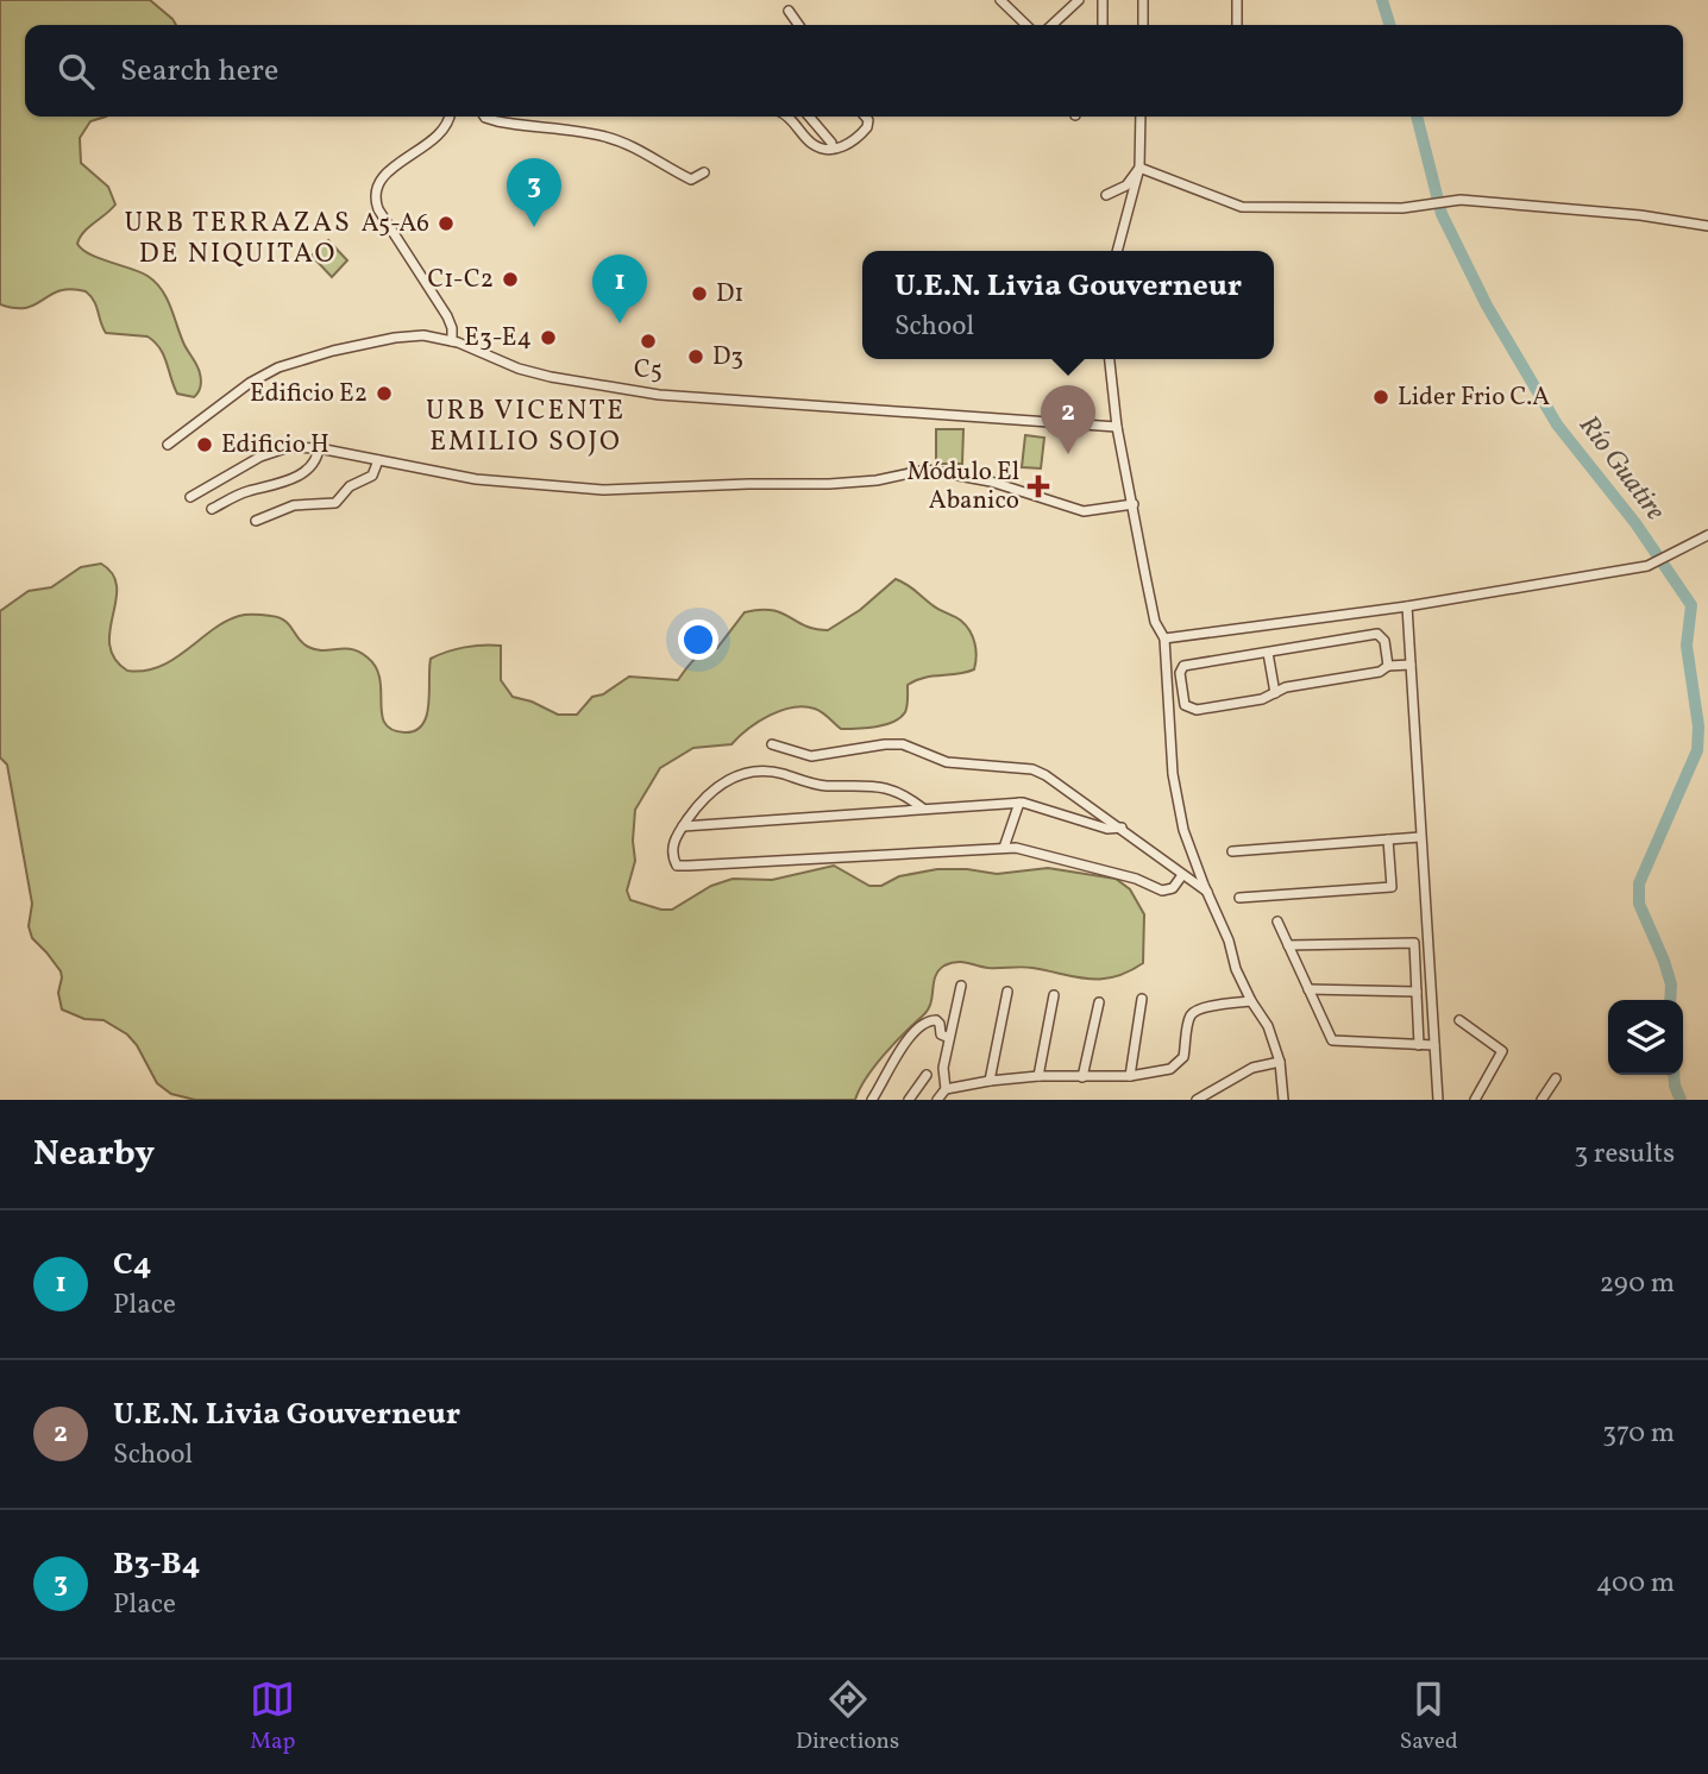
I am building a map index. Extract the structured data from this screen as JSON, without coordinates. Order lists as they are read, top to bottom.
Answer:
{
  "districts": ["URB TERRAZAS DE NIQUITAO", "URB VICENTE EMILIO SOJO"],
  "water": ["Río Guatire"],
  "places": {
    "other": [
      "A5-A6",
      "C1-C2",
      "D1",
      "E3-E4",
      "C5",
      "D3",
      "Edificio E2",
      "Lider Frio C.A",
      "Edificio H"
    ],
    "health": ["Módulo El Abanico"]
  },
  "page": {
    "search": "Search here",
    "pins": ["3", "1", "2"],
    "popup": ["U.E.N. Livia Gouverneur", "School"],
    "heading": ["Nearby", "3 results"],
    "list": [
      {
        "mark": "1",
        "name": "C4",
        "note": "Place",
        "value": "290 m"
      },
      {
        "mark": "2",
        "name": "U.E.N. Livia Gouverneur",
        "note": "School",
        "value": "370 m"
      },
      {
        "mark": "3",
        "name": "B3-B4",
        "note": "Place",
        "value": "400 m"
      }
    ],
    "nav": ["Map", "Directions", "Saved"]
  }
}
